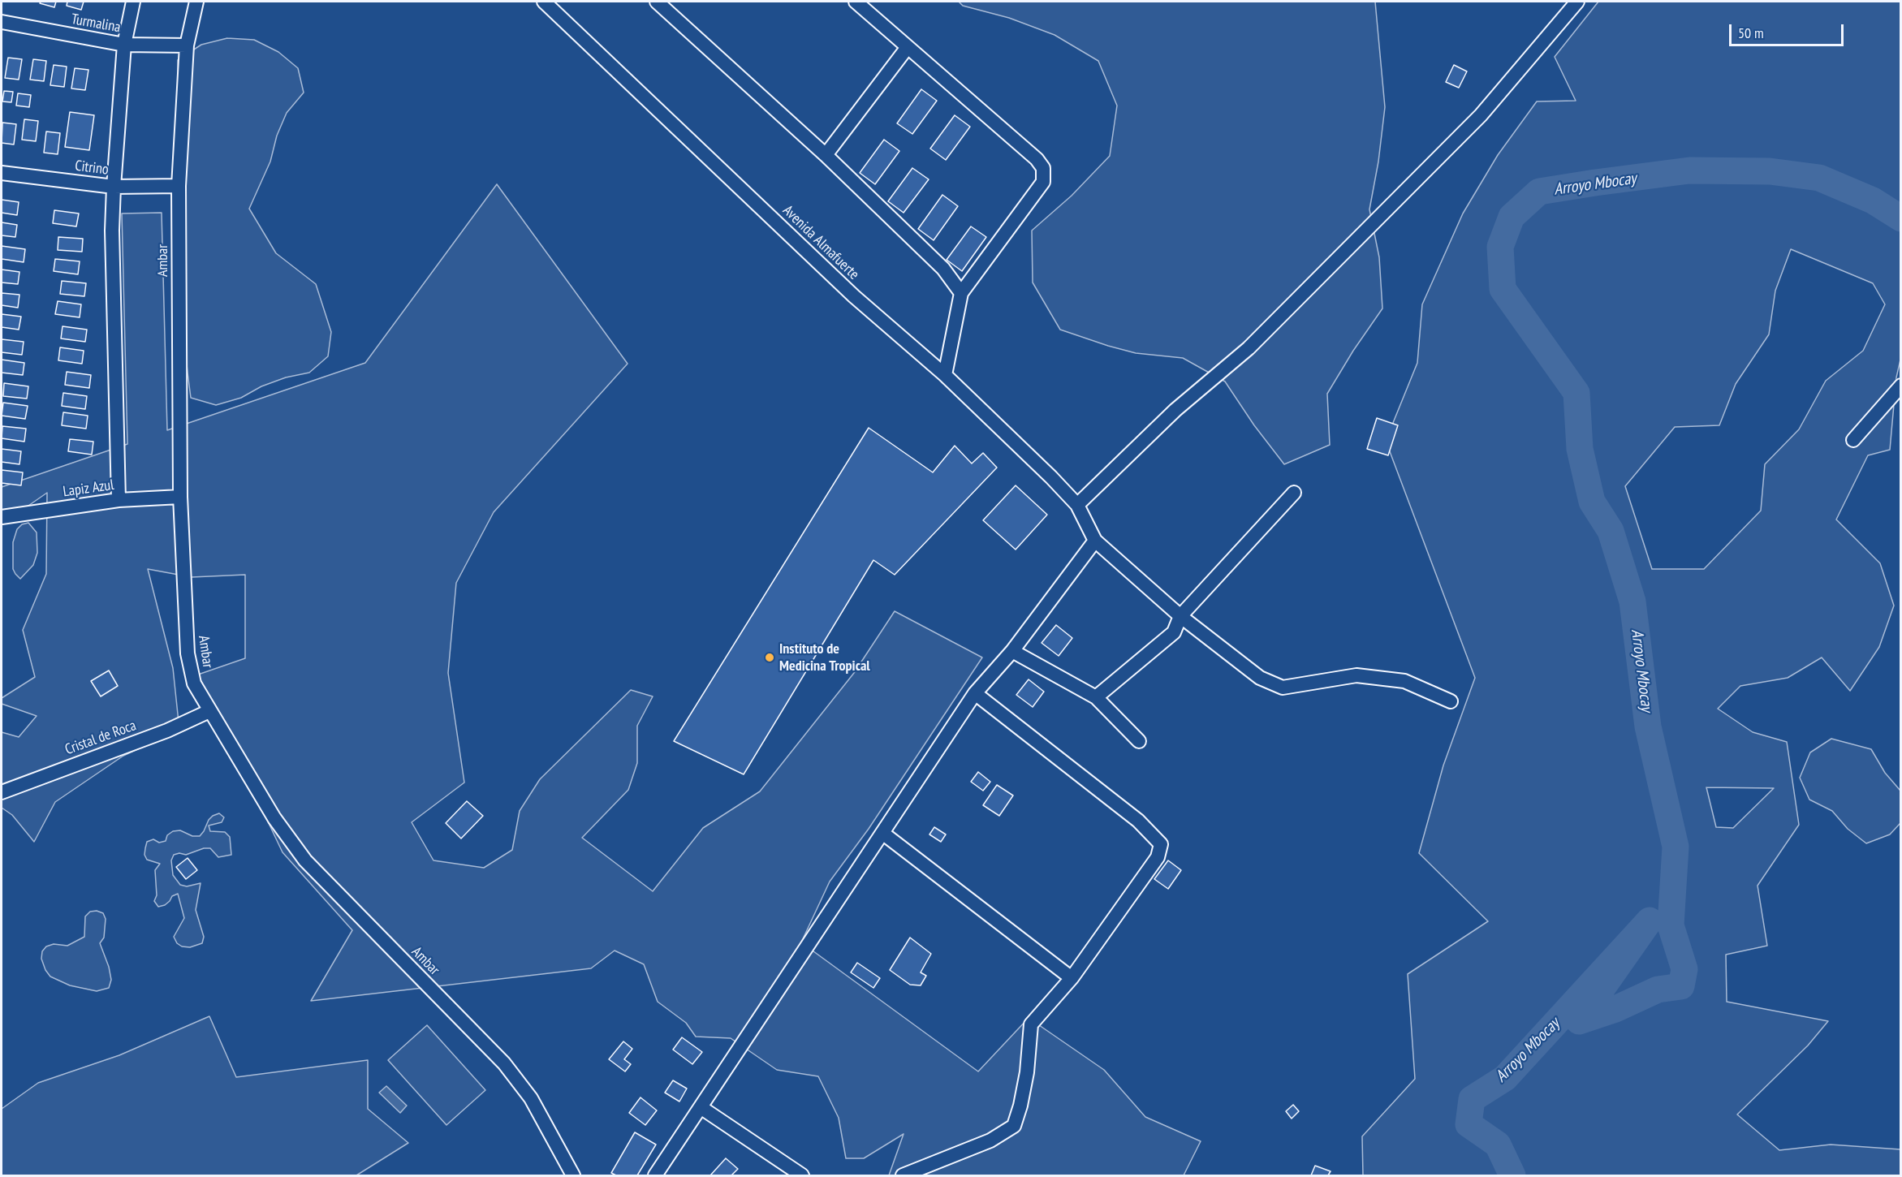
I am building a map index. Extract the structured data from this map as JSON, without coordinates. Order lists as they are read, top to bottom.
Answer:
{
  "streets": {
    "street": [
      "Turmalina",
      "Citrino",
      "Avenida Almafuerte",
      "Ambar",
      "Lapiz Azul",
      "Cristal de Roca"
    ]
  },
  "crossings": [
    ["Turmalina", "Ambar"],
    ["Citrino", "Ambar"],
    ["Ambar", "Lapiz Azul"],
    ["Ambar", "Cristal de Roca"]
  ],
  "water": ["Arroyo Mbocay"],
  "places": ["Instituto de Medicina Tropical"],
  "scale_bar": "50 m"
}
